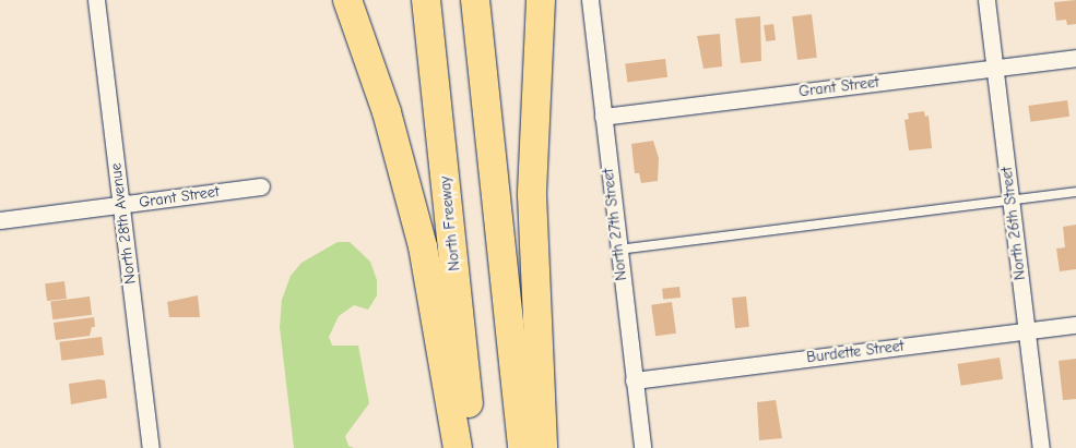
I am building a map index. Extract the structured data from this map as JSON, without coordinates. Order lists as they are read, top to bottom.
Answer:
{
  "streets": {
    "highway": ["North Freeway"],
    "street": [
      "Grant Street",
      "North 28th Avenue",
      "North 26th Street",
      "North 27th Street",
      "Burdette Street"
    ]
  },
  "crossings": [
    ["Grant Street", "North 28th Avenue"],
    ["Grant Street", "North 26th Street"],
    ["Grant Street", "North 27th Street"],
    ["North 26th Street", "Burdette Street"],
    ["North 27th Street", "Burdette Street"]
  ]
}
